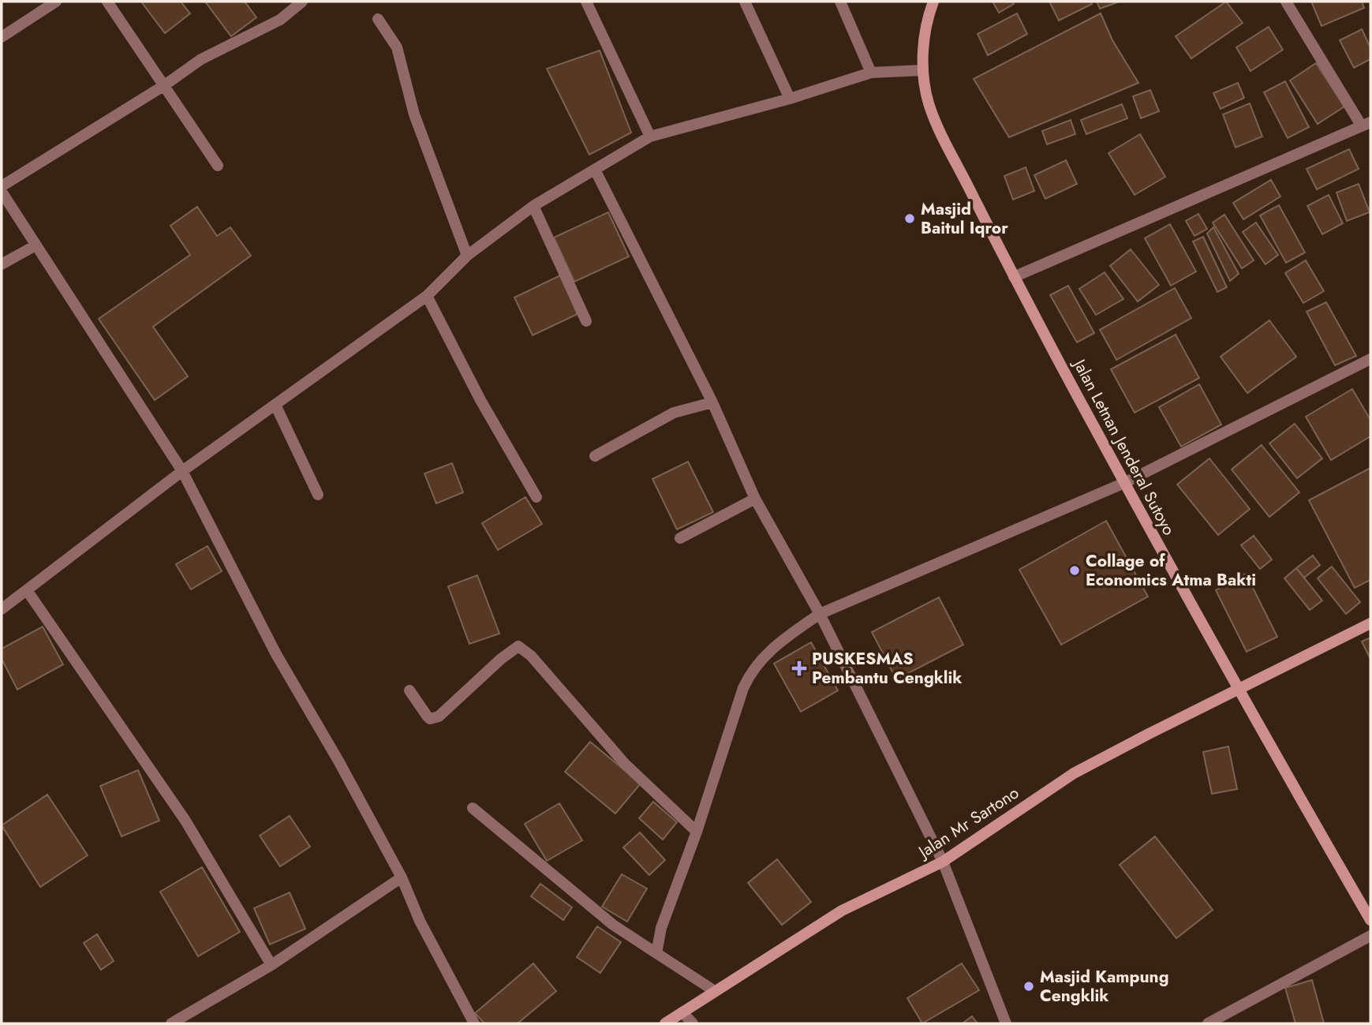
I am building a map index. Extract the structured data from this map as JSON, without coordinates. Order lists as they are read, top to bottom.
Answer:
{
  "streets": {
    "main road": ["Jalan Letnan Jenderal Sutoyo", "Jalan Mr Sartono"]
  },
  "crossings": [
    ["Jalan Letnan Jenderal Sutoyo", "Jalan Mr Sartono"]
  ],
  "places": {
    "other": ["Masjid Baitul Iqror", "Collage of Economics Atma Bakti", "Masjid Kampung Cengklik"],
    "health": ["PUSKESMAS Pembantu Cengklik"]
  }
}
